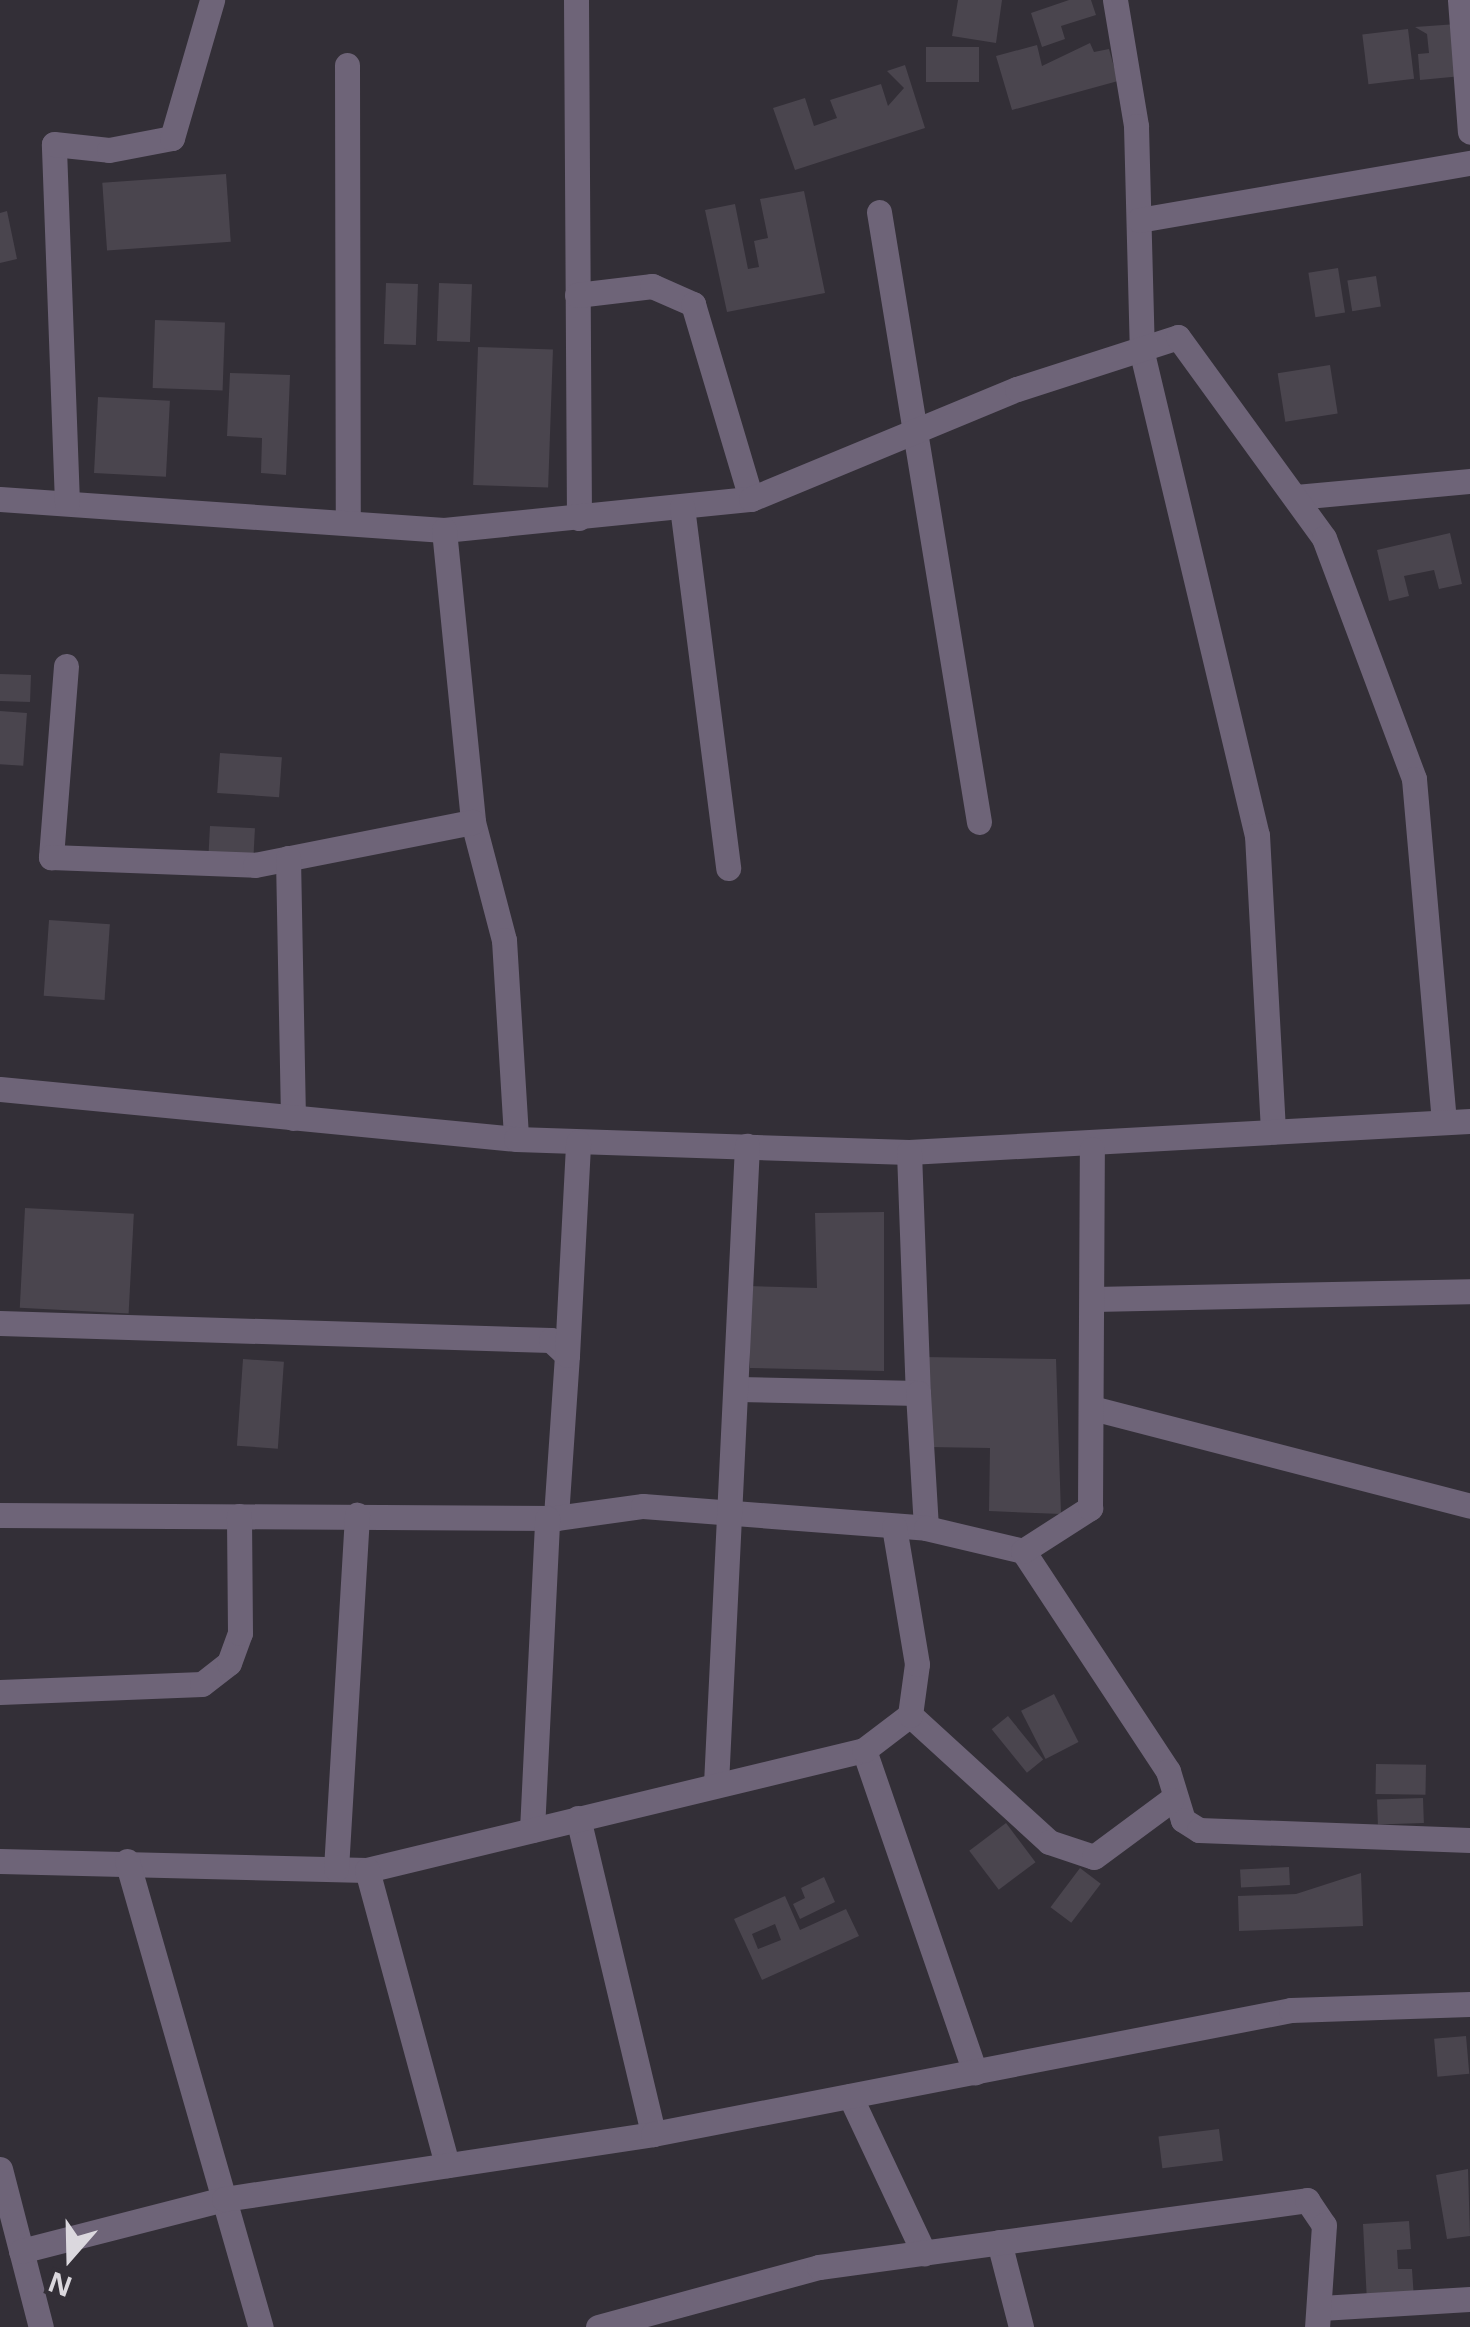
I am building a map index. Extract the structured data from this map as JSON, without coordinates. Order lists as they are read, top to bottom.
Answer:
{
  "north": "bottom"
}
